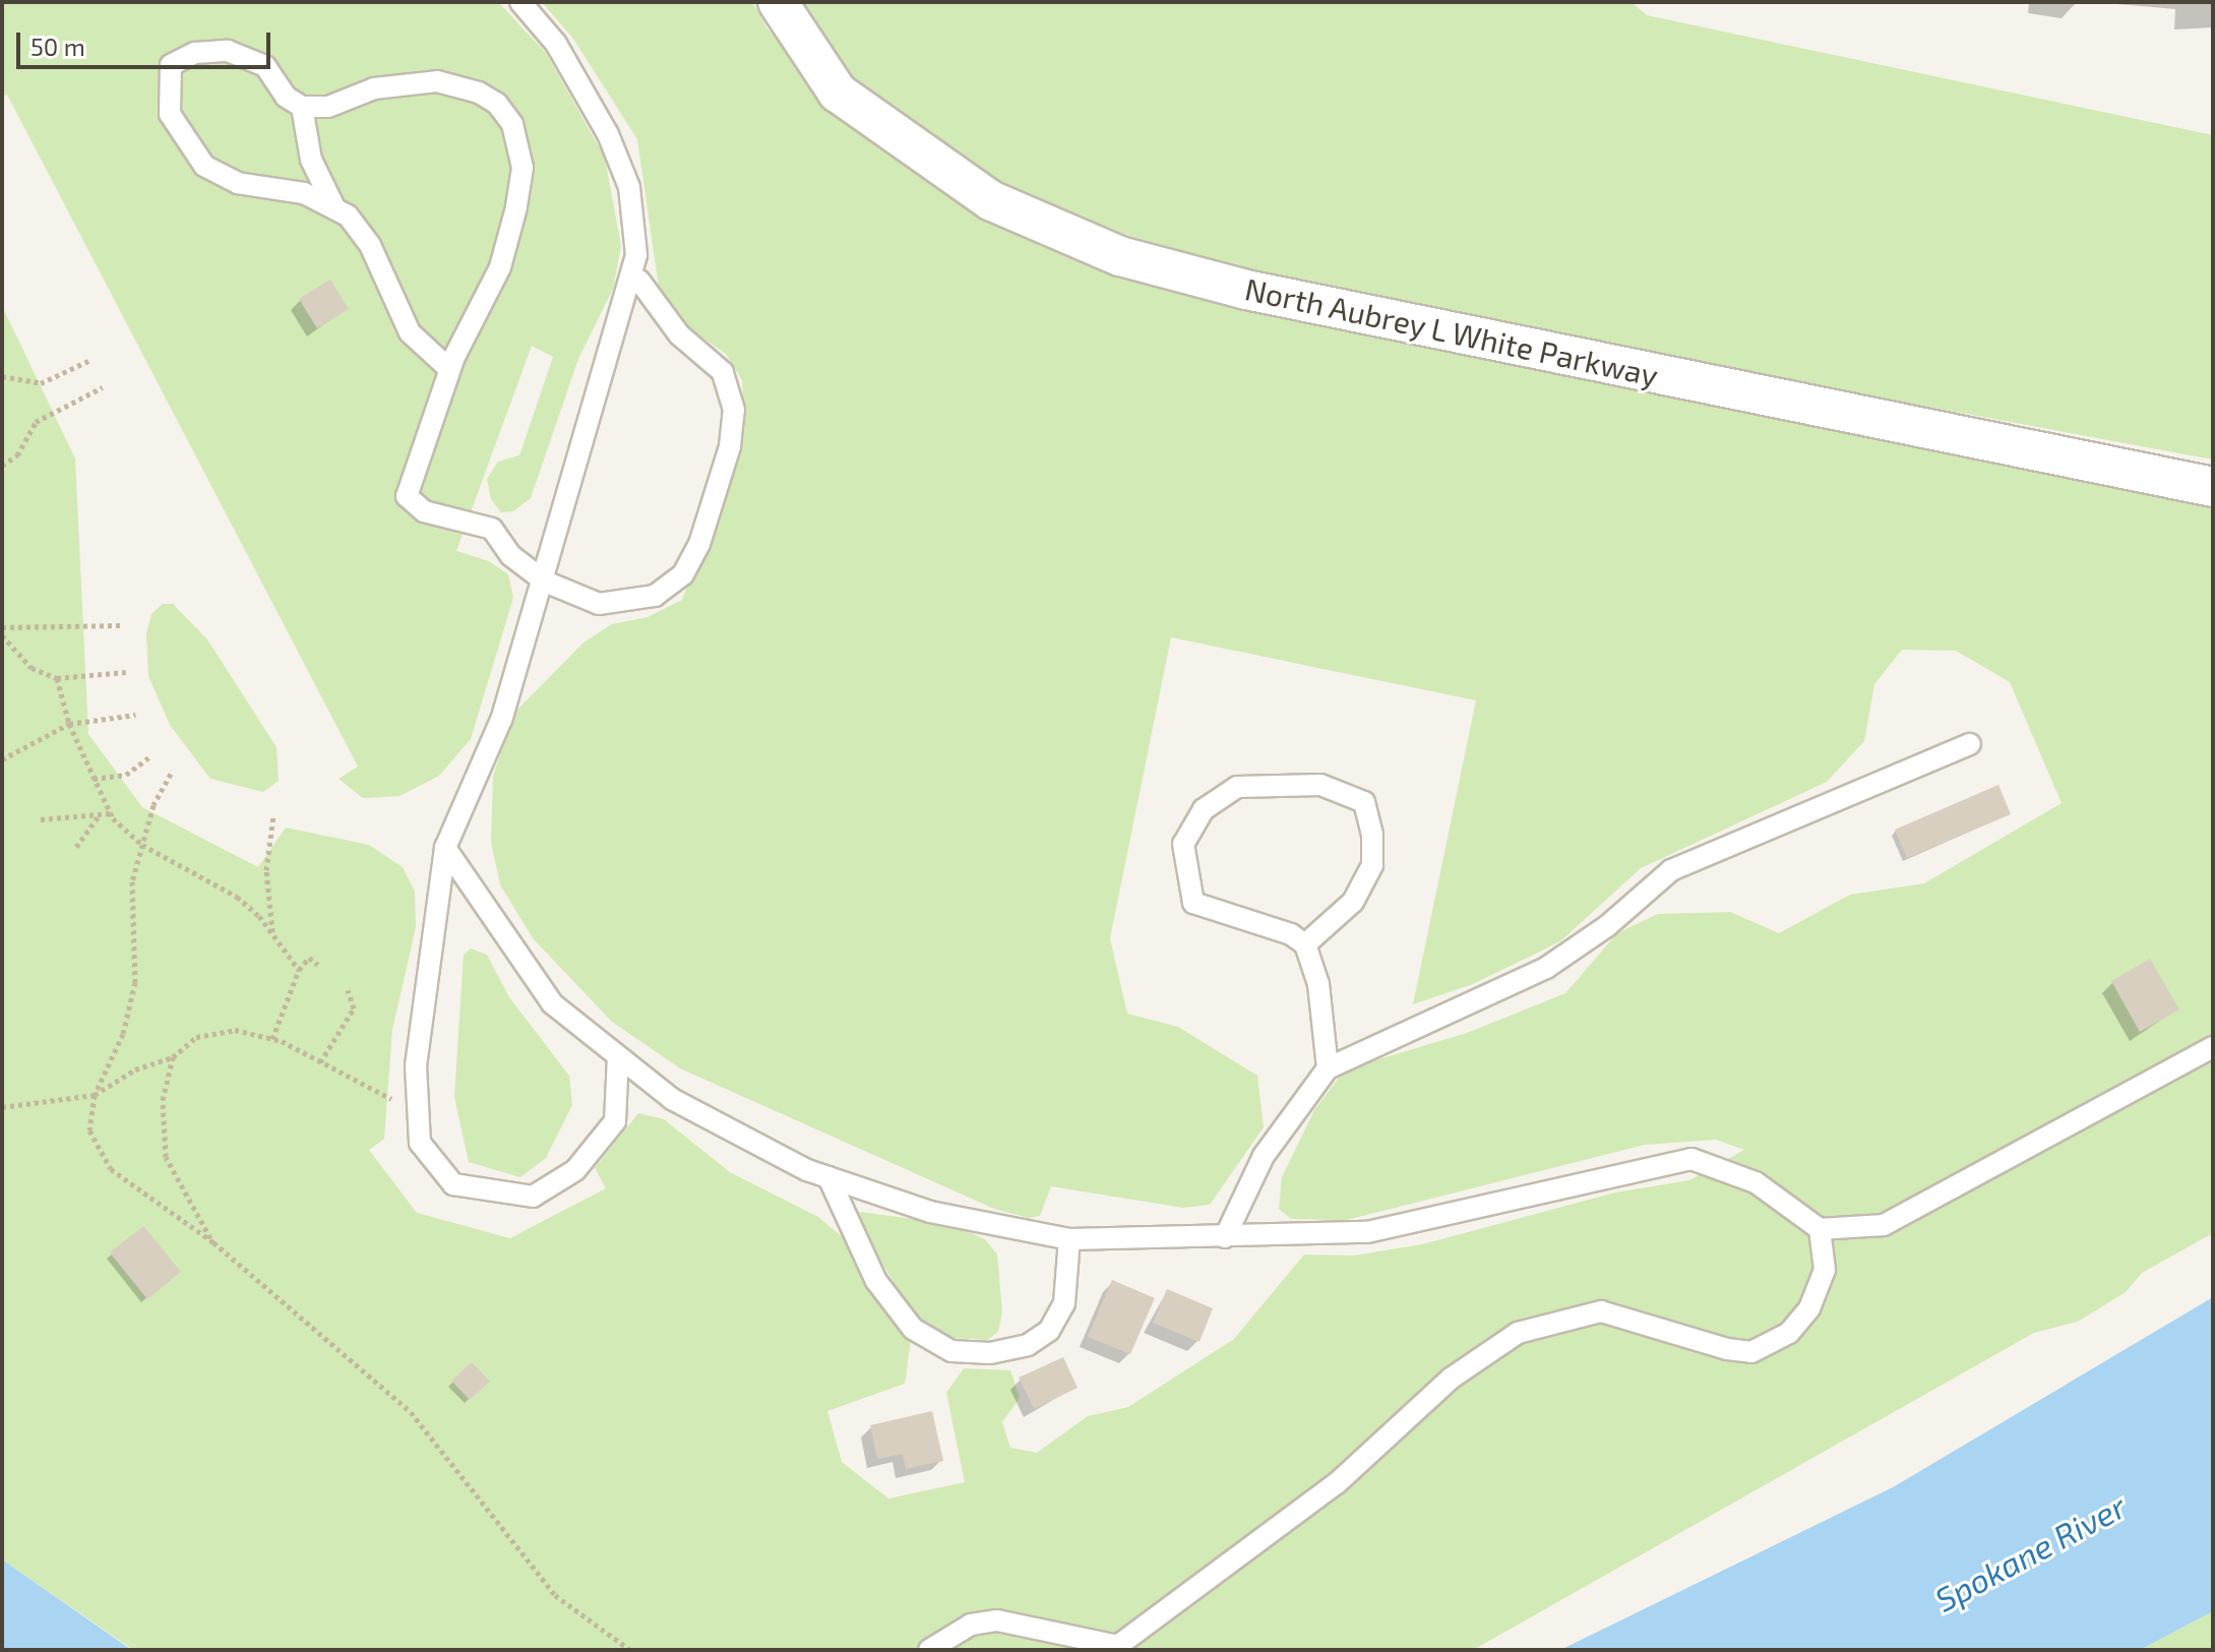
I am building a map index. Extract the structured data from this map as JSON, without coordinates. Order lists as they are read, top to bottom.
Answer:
{
  "streets": {
    "street": ["North Aubrey L White Parkway"]
  },
  "water": ["Spokane River"],
  "scale_bar": "50 m"
}
